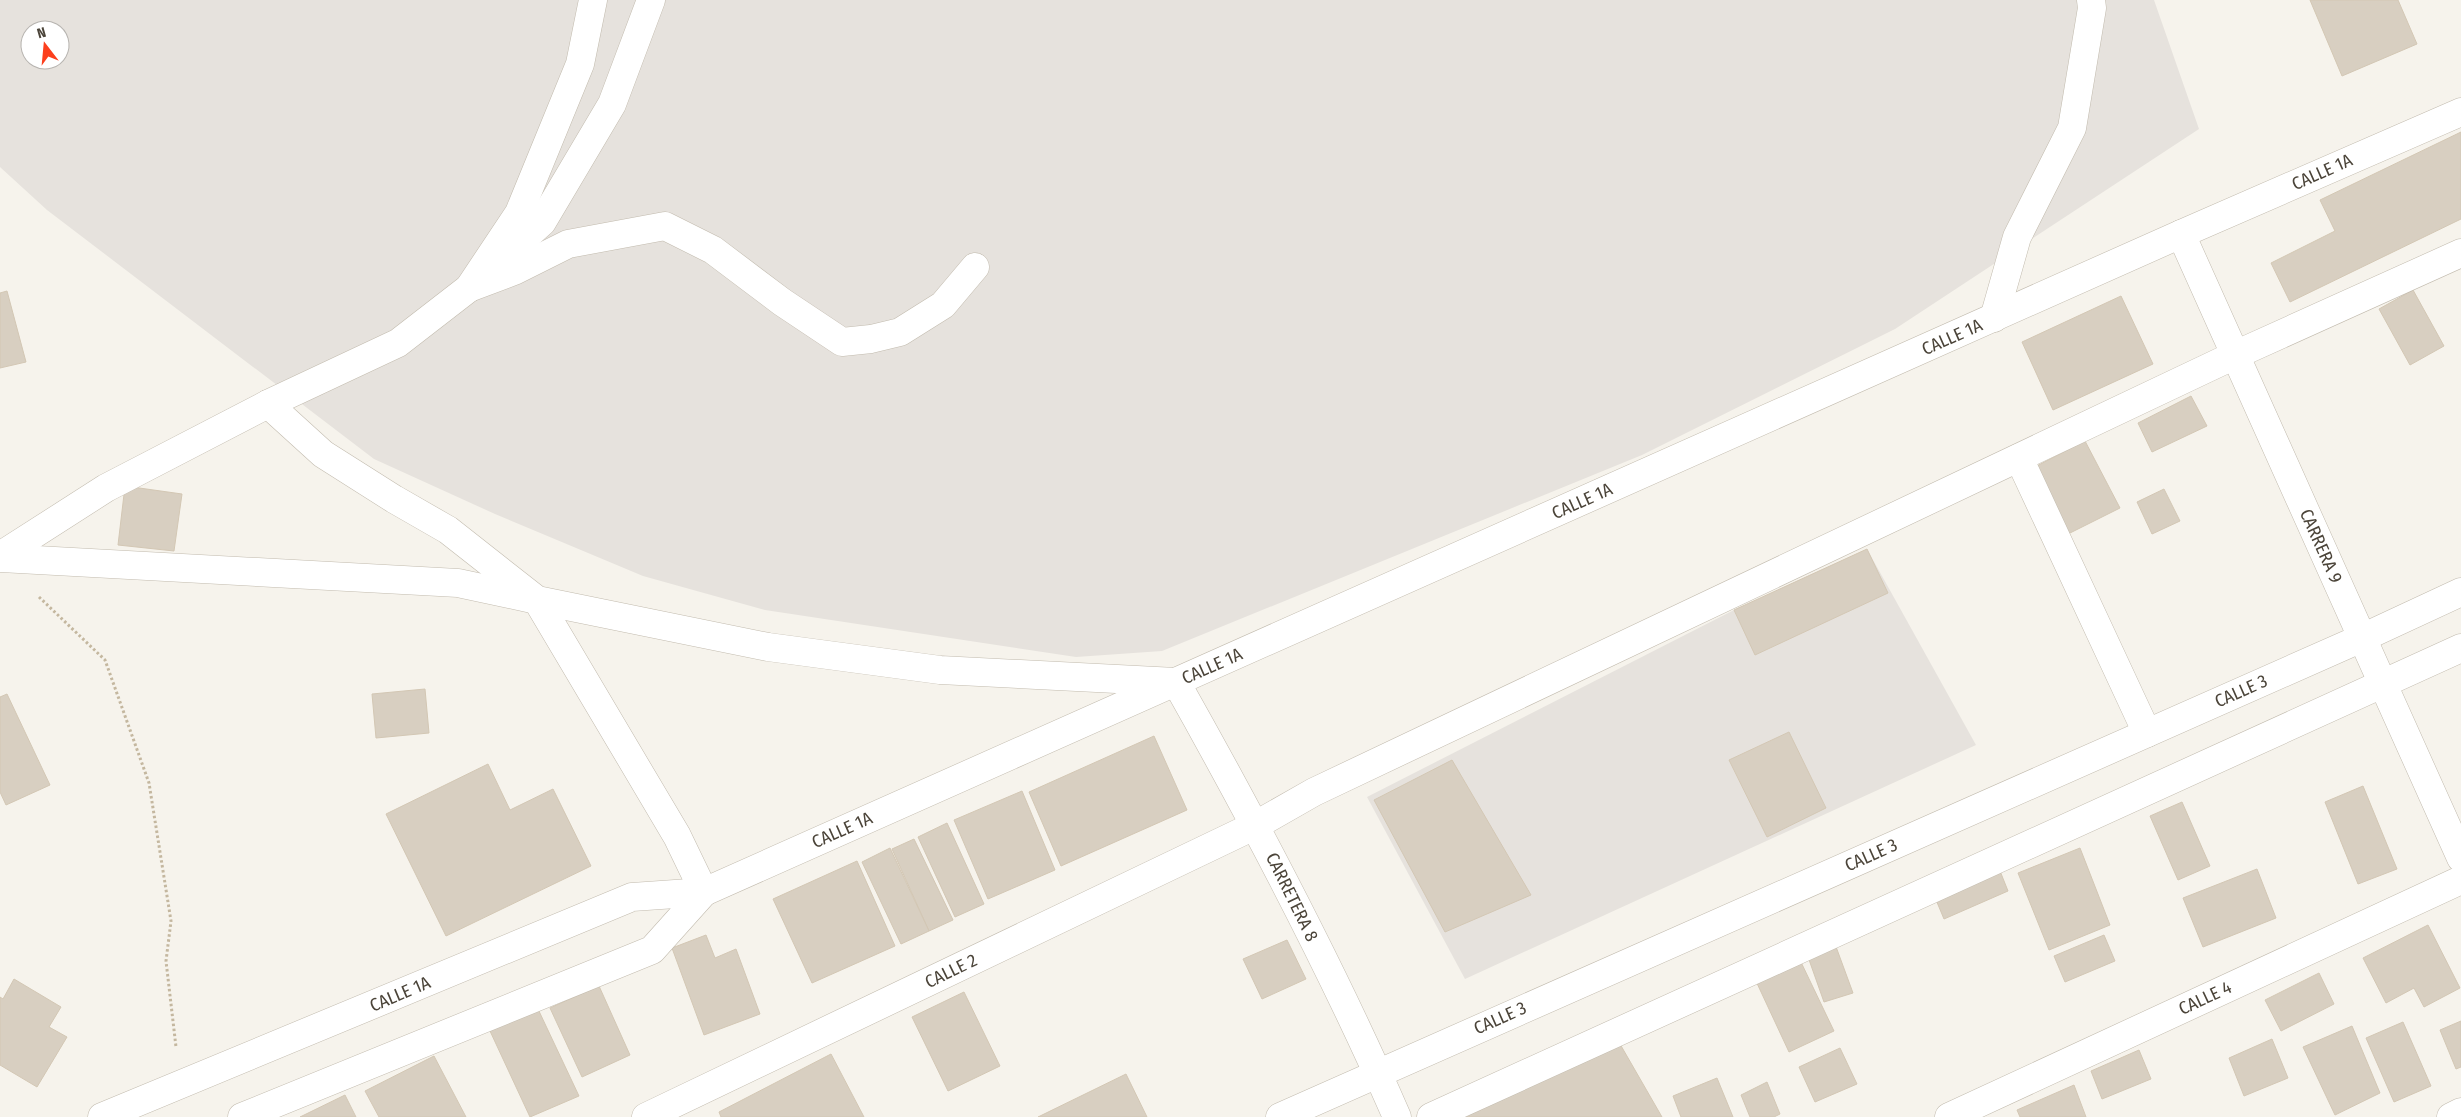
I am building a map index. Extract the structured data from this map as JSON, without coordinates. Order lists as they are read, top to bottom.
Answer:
{
  "streets": {
    "street": [
      "CALLE 1A",
      "CARRERA 9",
      "CALLE 3",
      "CARRETERA 8",
      "CALLE 2",
      "CALLE 4"
    ]
  },
  "crossings": [
    ["CALLE 1A", "CARRERA 9"],
    ["CALLE 1A", "CARRETERA 8"],
    ["CARRERA 9", "CALLE 3"],
    ["CARRERA 9", "CALLE 2"],
    ["CALLE 3", "CARRETERA 8"],
    ["CARRETERA 8", "CALLE 2"]
  ],
  "north": "top"
}
